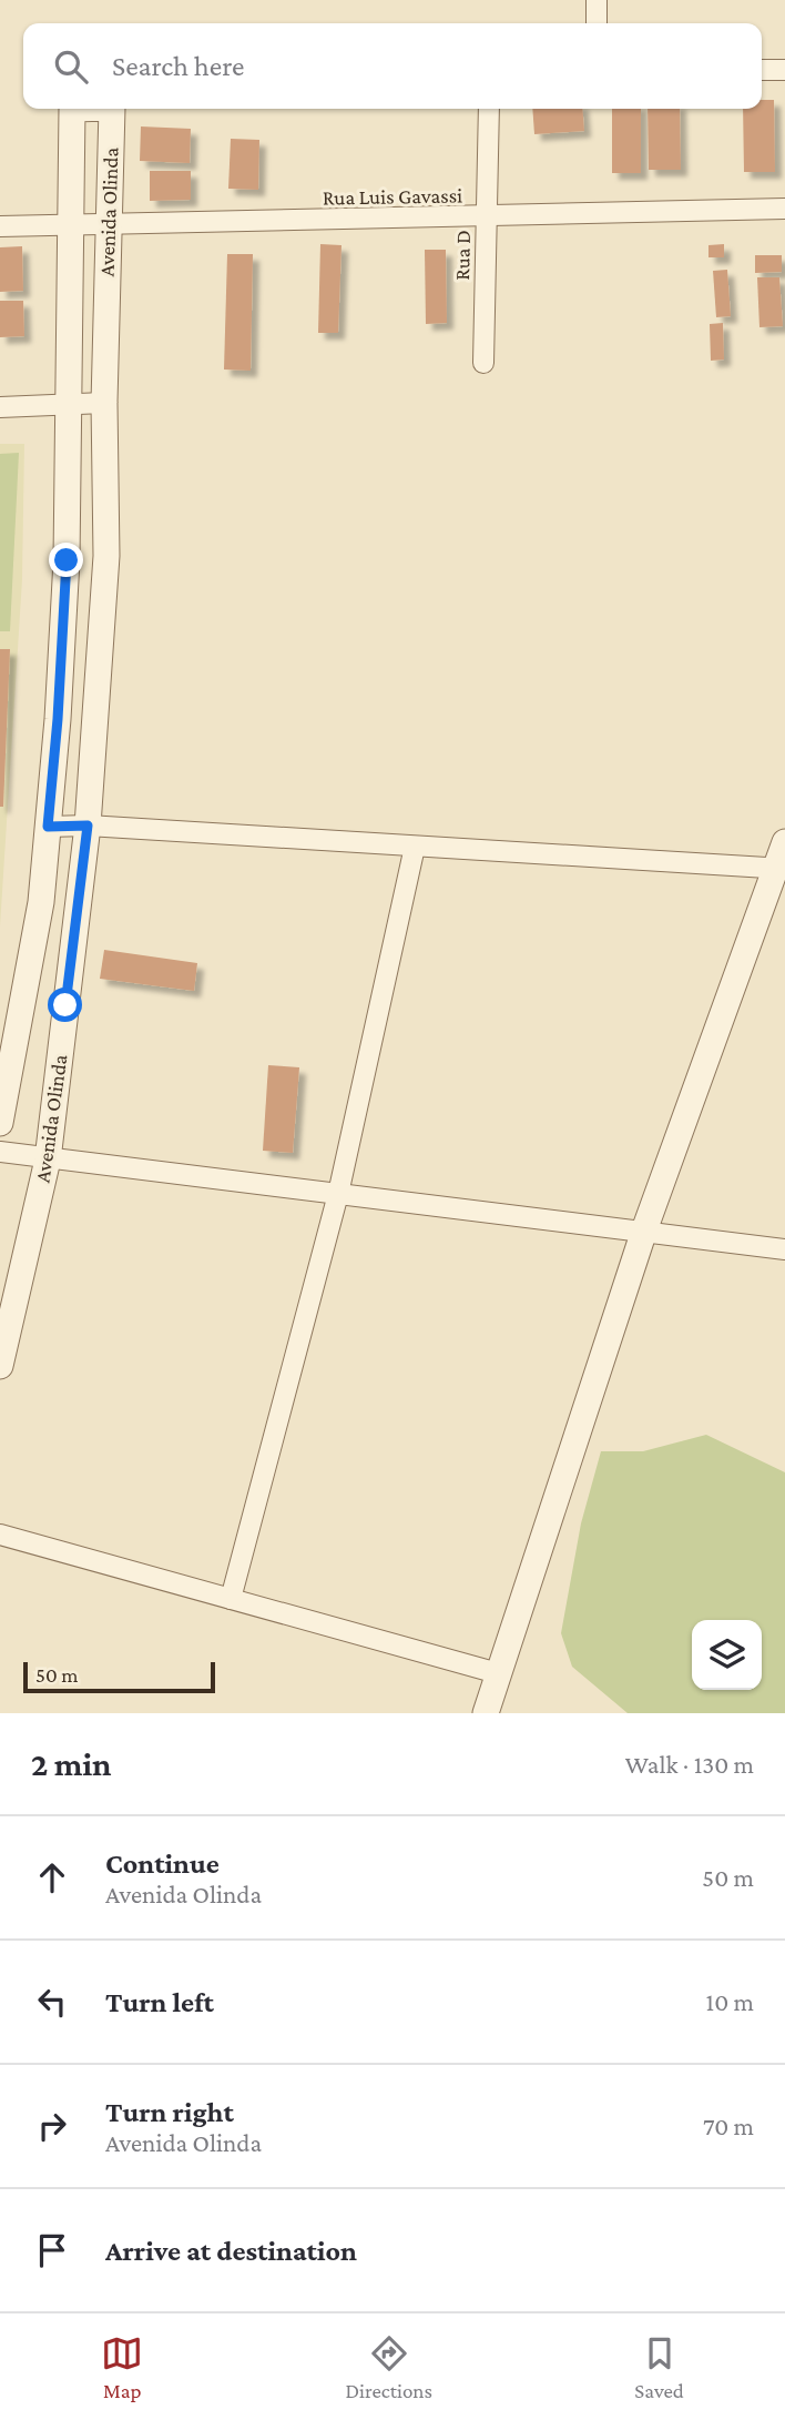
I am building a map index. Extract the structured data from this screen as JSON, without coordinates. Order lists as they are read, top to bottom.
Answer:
{
  "streets": {
    "street": ["Rua Luis Gavassi", "Avenida Olinda", "Rua D"]
  },
  "crossings": [
    ["Rua Luis Gavassi", "Avenida Olinda"],
    ["Rua Luis Gavassi", "Rua D"]
  ],
  "scale_bar": "50 m",
  "page": {
    "search": "Search here",
    "scale": "50 m",
    "heading": ["2 min", "Walk · 130 m"],
    "list": [
      ["Continue", "Avenida Olinda", "50 m"],
      ["Turn left", "10 m"],
      ["Turn right", "Avenida Olinda", "70 m"],
      "Arrive at destination"
    ],
    "nav": ["Map", "Directions", "Saved"]
  }
}
